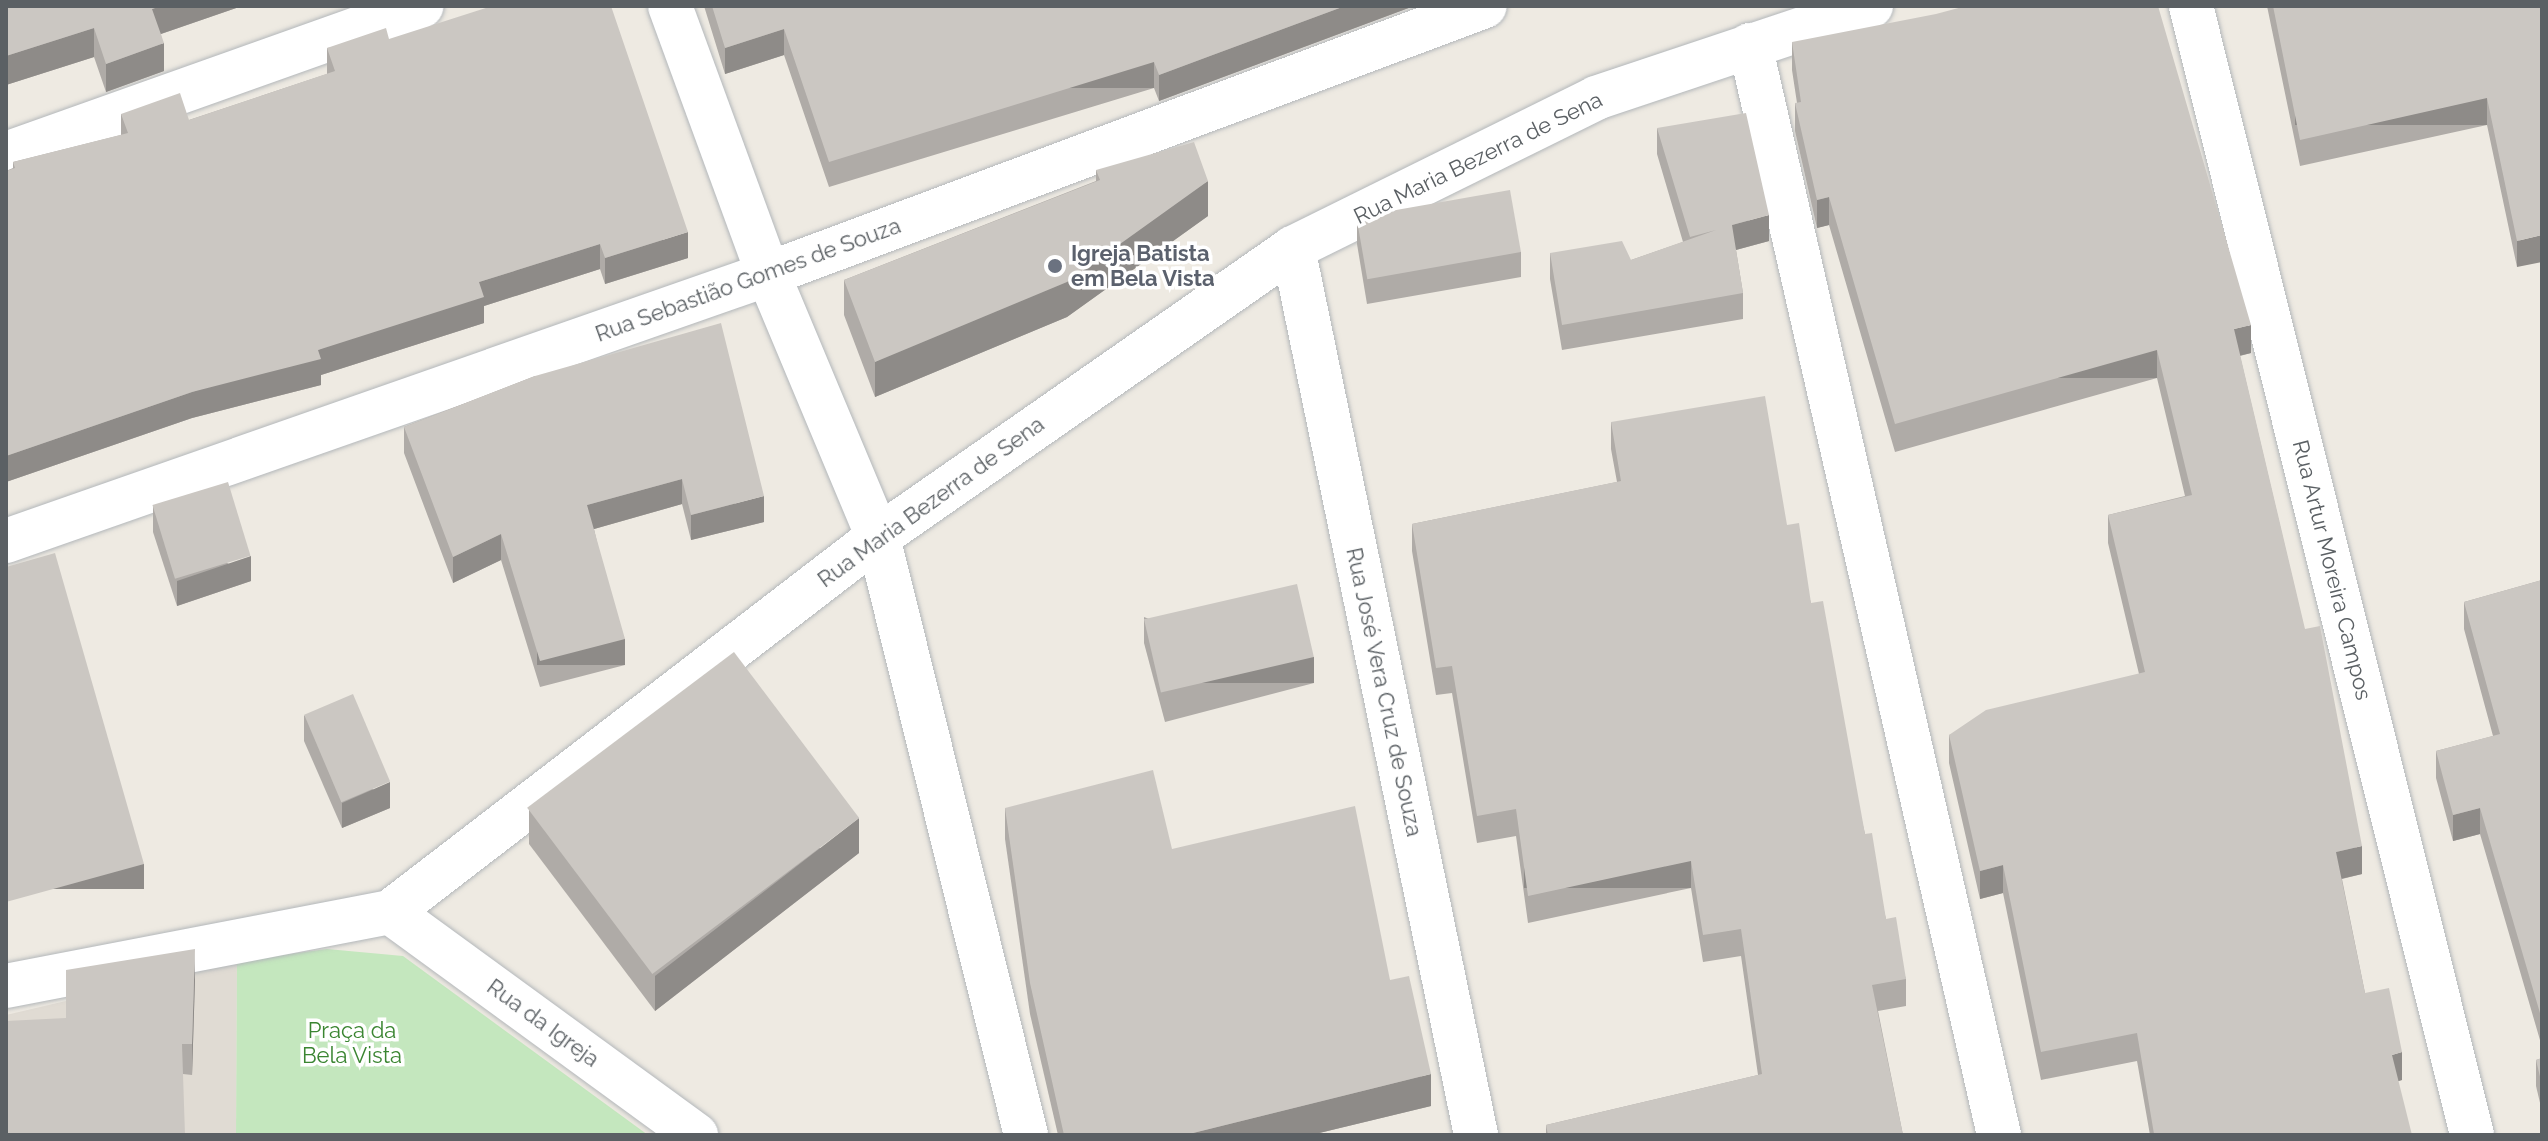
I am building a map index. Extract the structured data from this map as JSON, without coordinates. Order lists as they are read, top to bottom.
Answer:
{
  "streets": {
    "street": [
      "Rua Maria Bezerra de Sena",
      "Rua Sebastião Gomes de Souza",
      "Rua Artur Moreira Campos",
      "Rua José Vera Cruz de Souza",
      "Rua da Igreja"
    ]
  },
  "crossings": [
    ["Rua Maria Bezerra de Sena", "Rua José Vera Cruz de Souza"],
    ["Rua Maria Bezerra de Sena", "Rua da Igreja"]
  ],
  "parks": ["Praça da Bela Vista"],
  "places": ["Igreja Batista em Bela Vista"]
}
